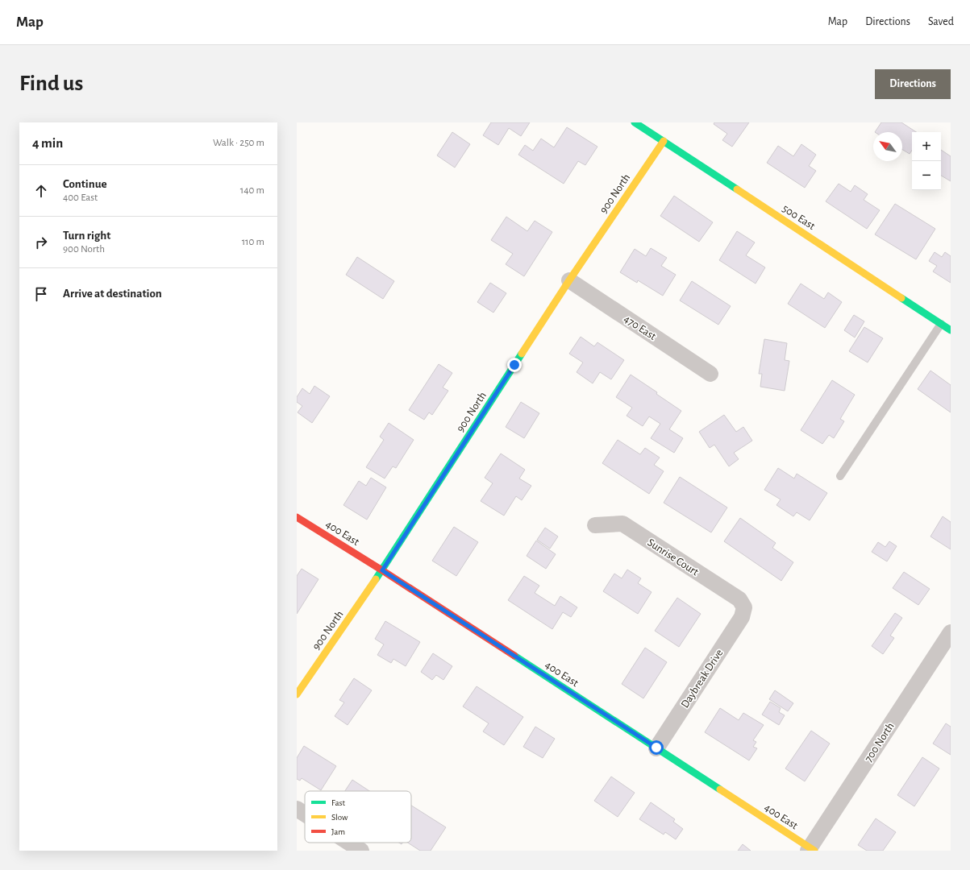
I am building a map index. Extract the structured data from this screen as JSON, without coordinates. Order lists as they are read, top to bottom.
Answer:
{
  "streets": {
    "street": [
      "900 North",
      "500 East",
      "470 East",
      "400 East",
      "Sunrise Court",
      "Daybreak Drive",
      "700 North"
    ]
  },
  "crossings": [
    ["900 North", "500 East"],
    ["900 North", "470 East"],
    ["900 North", "400 East"],
    ["400 East", "Daybreak Drive"],
    ["400 East", "700 North"],
    ["Sunrise Court", "Daybreak Drive"]
  ],
  "legend": ["Fast", "Slow", "Jam"],
  "north": "top left",
  "page": {
    "header": "Map",
    "nav": ["Map", "Directions", "Saved"],
    "buttons": "Directions",
    "title": "Find us",
    "heading": ["4 min", "Walk · 250 m"],
    "map_buttons": ["+", "−"],
    "list": [
      ["Continue", "400 East", "140 m"],
      ["Turn right", "900 North", "110 m"],
      "Arrive at destination"
    ]
  }
}
